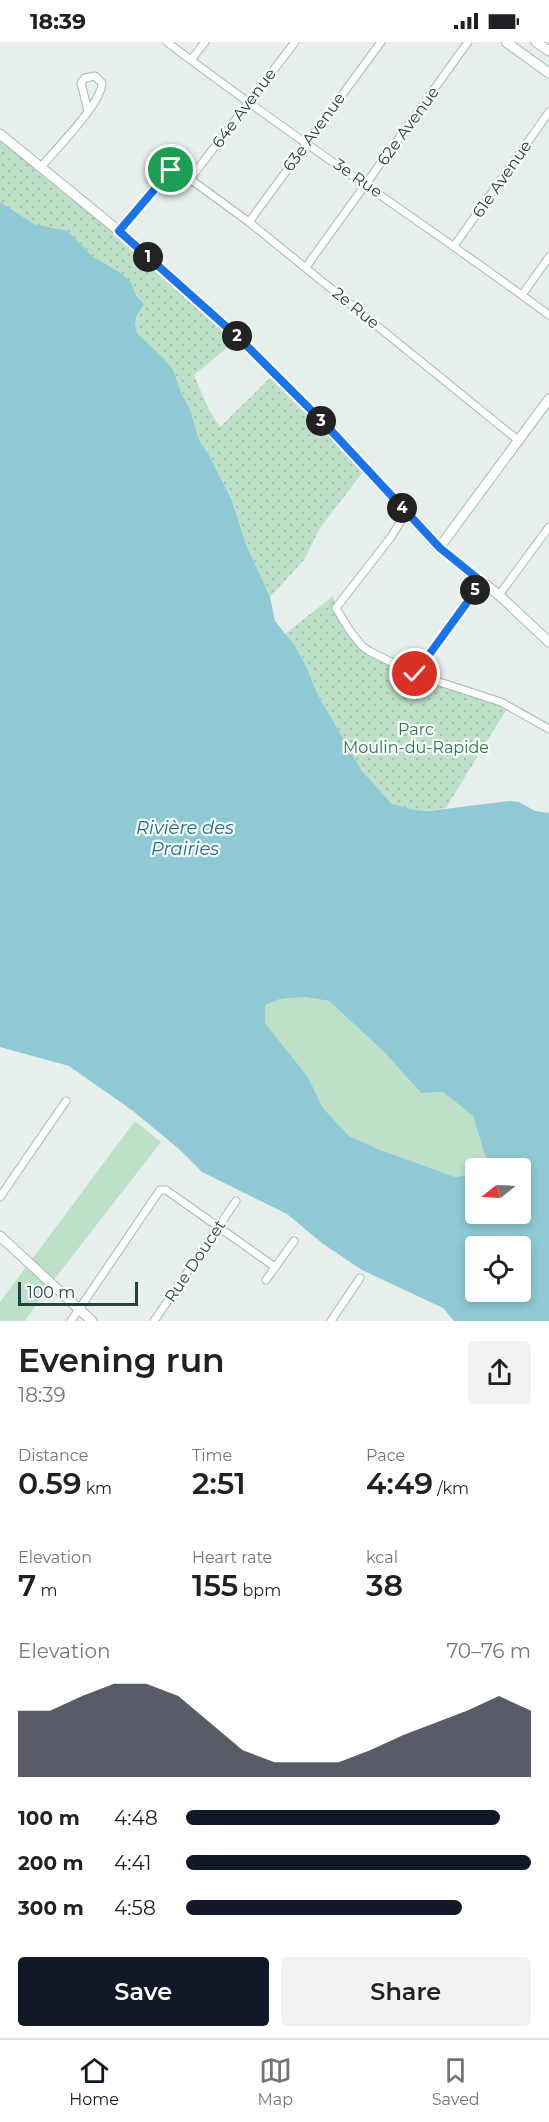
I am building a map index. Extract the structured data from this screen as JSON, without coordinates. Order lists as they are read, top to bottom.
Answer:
{
  "streets": {
    "street": [
      "64e Avenue",
      "62e Avenue",
      "63e Avenue",
      "3e Rue",
      "61e Avenue",
      "2e Rue",
      "Rue Doucet"
    ]
  },
  "crossings": [
    ["64e Avenue", "3e Rue"],
    ["64e Avenue", "2e Rue"],
    ["62e Avenue", "3e Rue"],
    ["62e Avenue", "2e Rue"],
    ["63e Avenue", "3e Rue"],
    ["63e Avenue", "2e Rue"],
    ["3e Rue", "61e Avenue"]
  ],
  "water": ["Rivière des Prairies"],
  "parks": ["Parc Moulin-du-Rapide"],
  "scale_bar": "100 m",
  "north": "left",
  "page": {
    "status": "18:39",
    "pins": [
      "1",
      "2",
      "3",
      "4",
      "5"
    ],
    "scale": "100 m",
    "heading": ["Evening run", "18:39"],
    "stats": [
      ["Distance", "0.59 km"],
      ["Time", "2:51"],
      ["Pace", "4:49 /km"],
      ["Elevation", "7 m"],
      ["Heart rate", "155 bpm"],
      ["kcal", "38"]
    ],
    "chart": ["Elevation", "70–76 m"],
    "list": [
      {
        "name": "100 m",
        "note": "4:48"
      },
      {
        "name": "200 m",
        "note": "4:41"
      },
      {
        "name": "300 m",
        "note": "4:58"
      }
    ],
    "buttons": ["Save", "Share"],
    "tabs": ["Home", "Map", "Saved"]
  }
}
